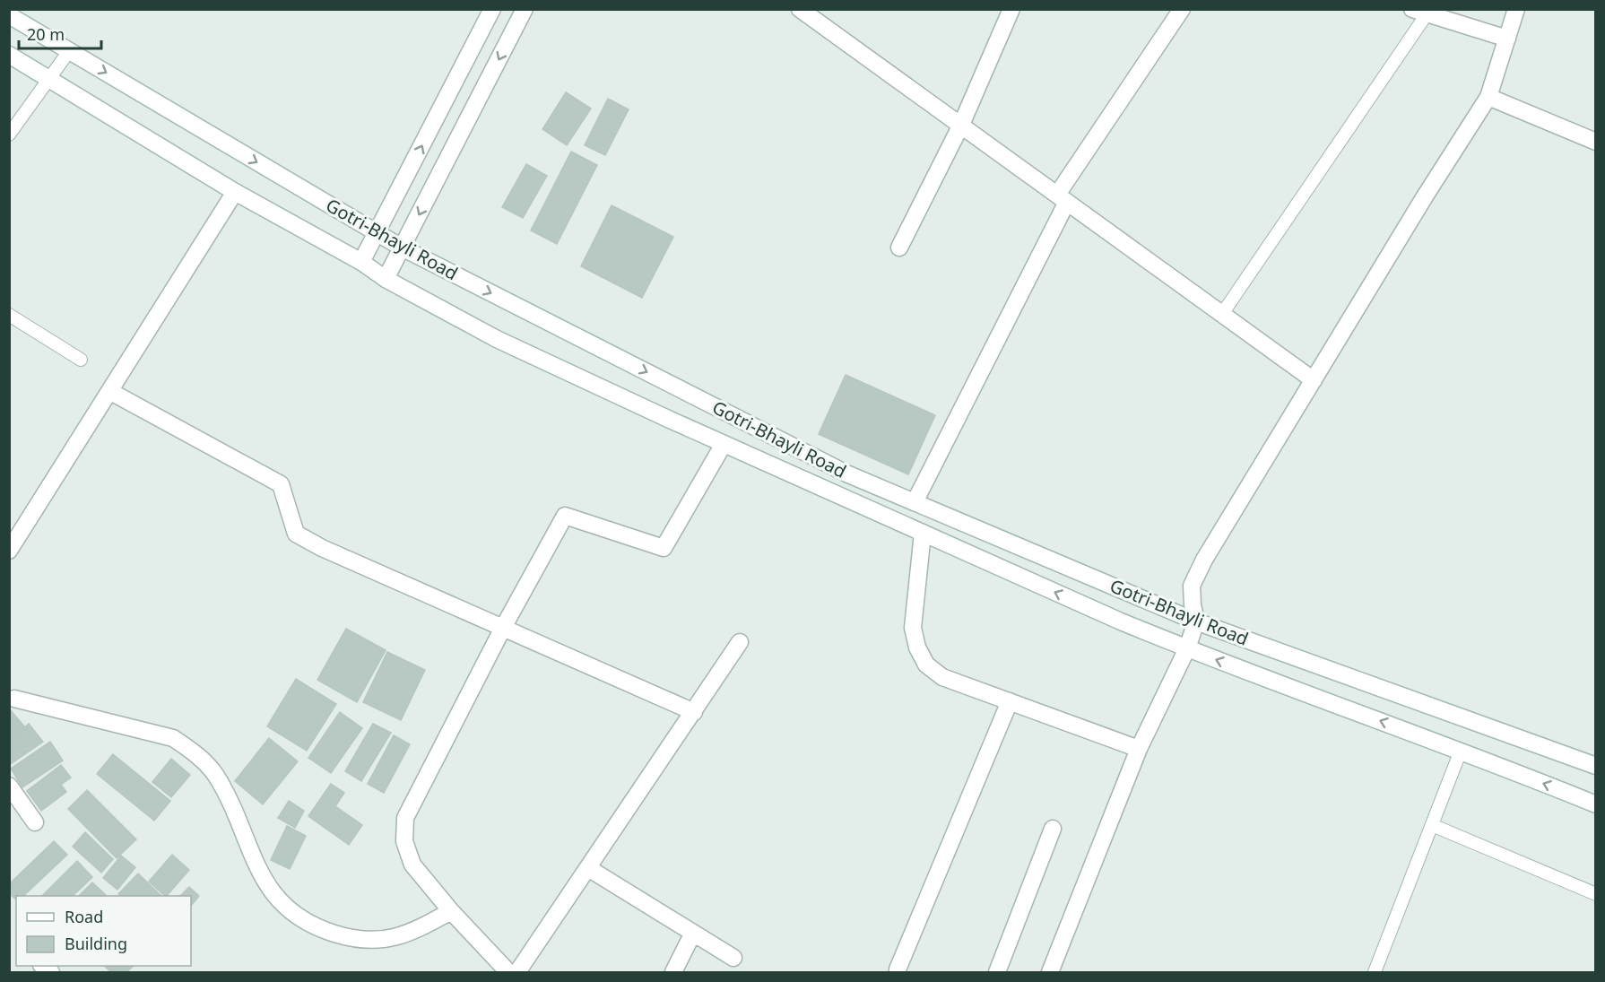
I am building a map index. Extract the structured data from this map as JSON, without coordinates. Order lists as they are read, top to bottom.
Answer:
{
  "streets": {
    "street": ["Gotri-Bhayli Road"]
  },
  "legend": ["Road", "Building"],
  "scale_bar": "20 m"
}
